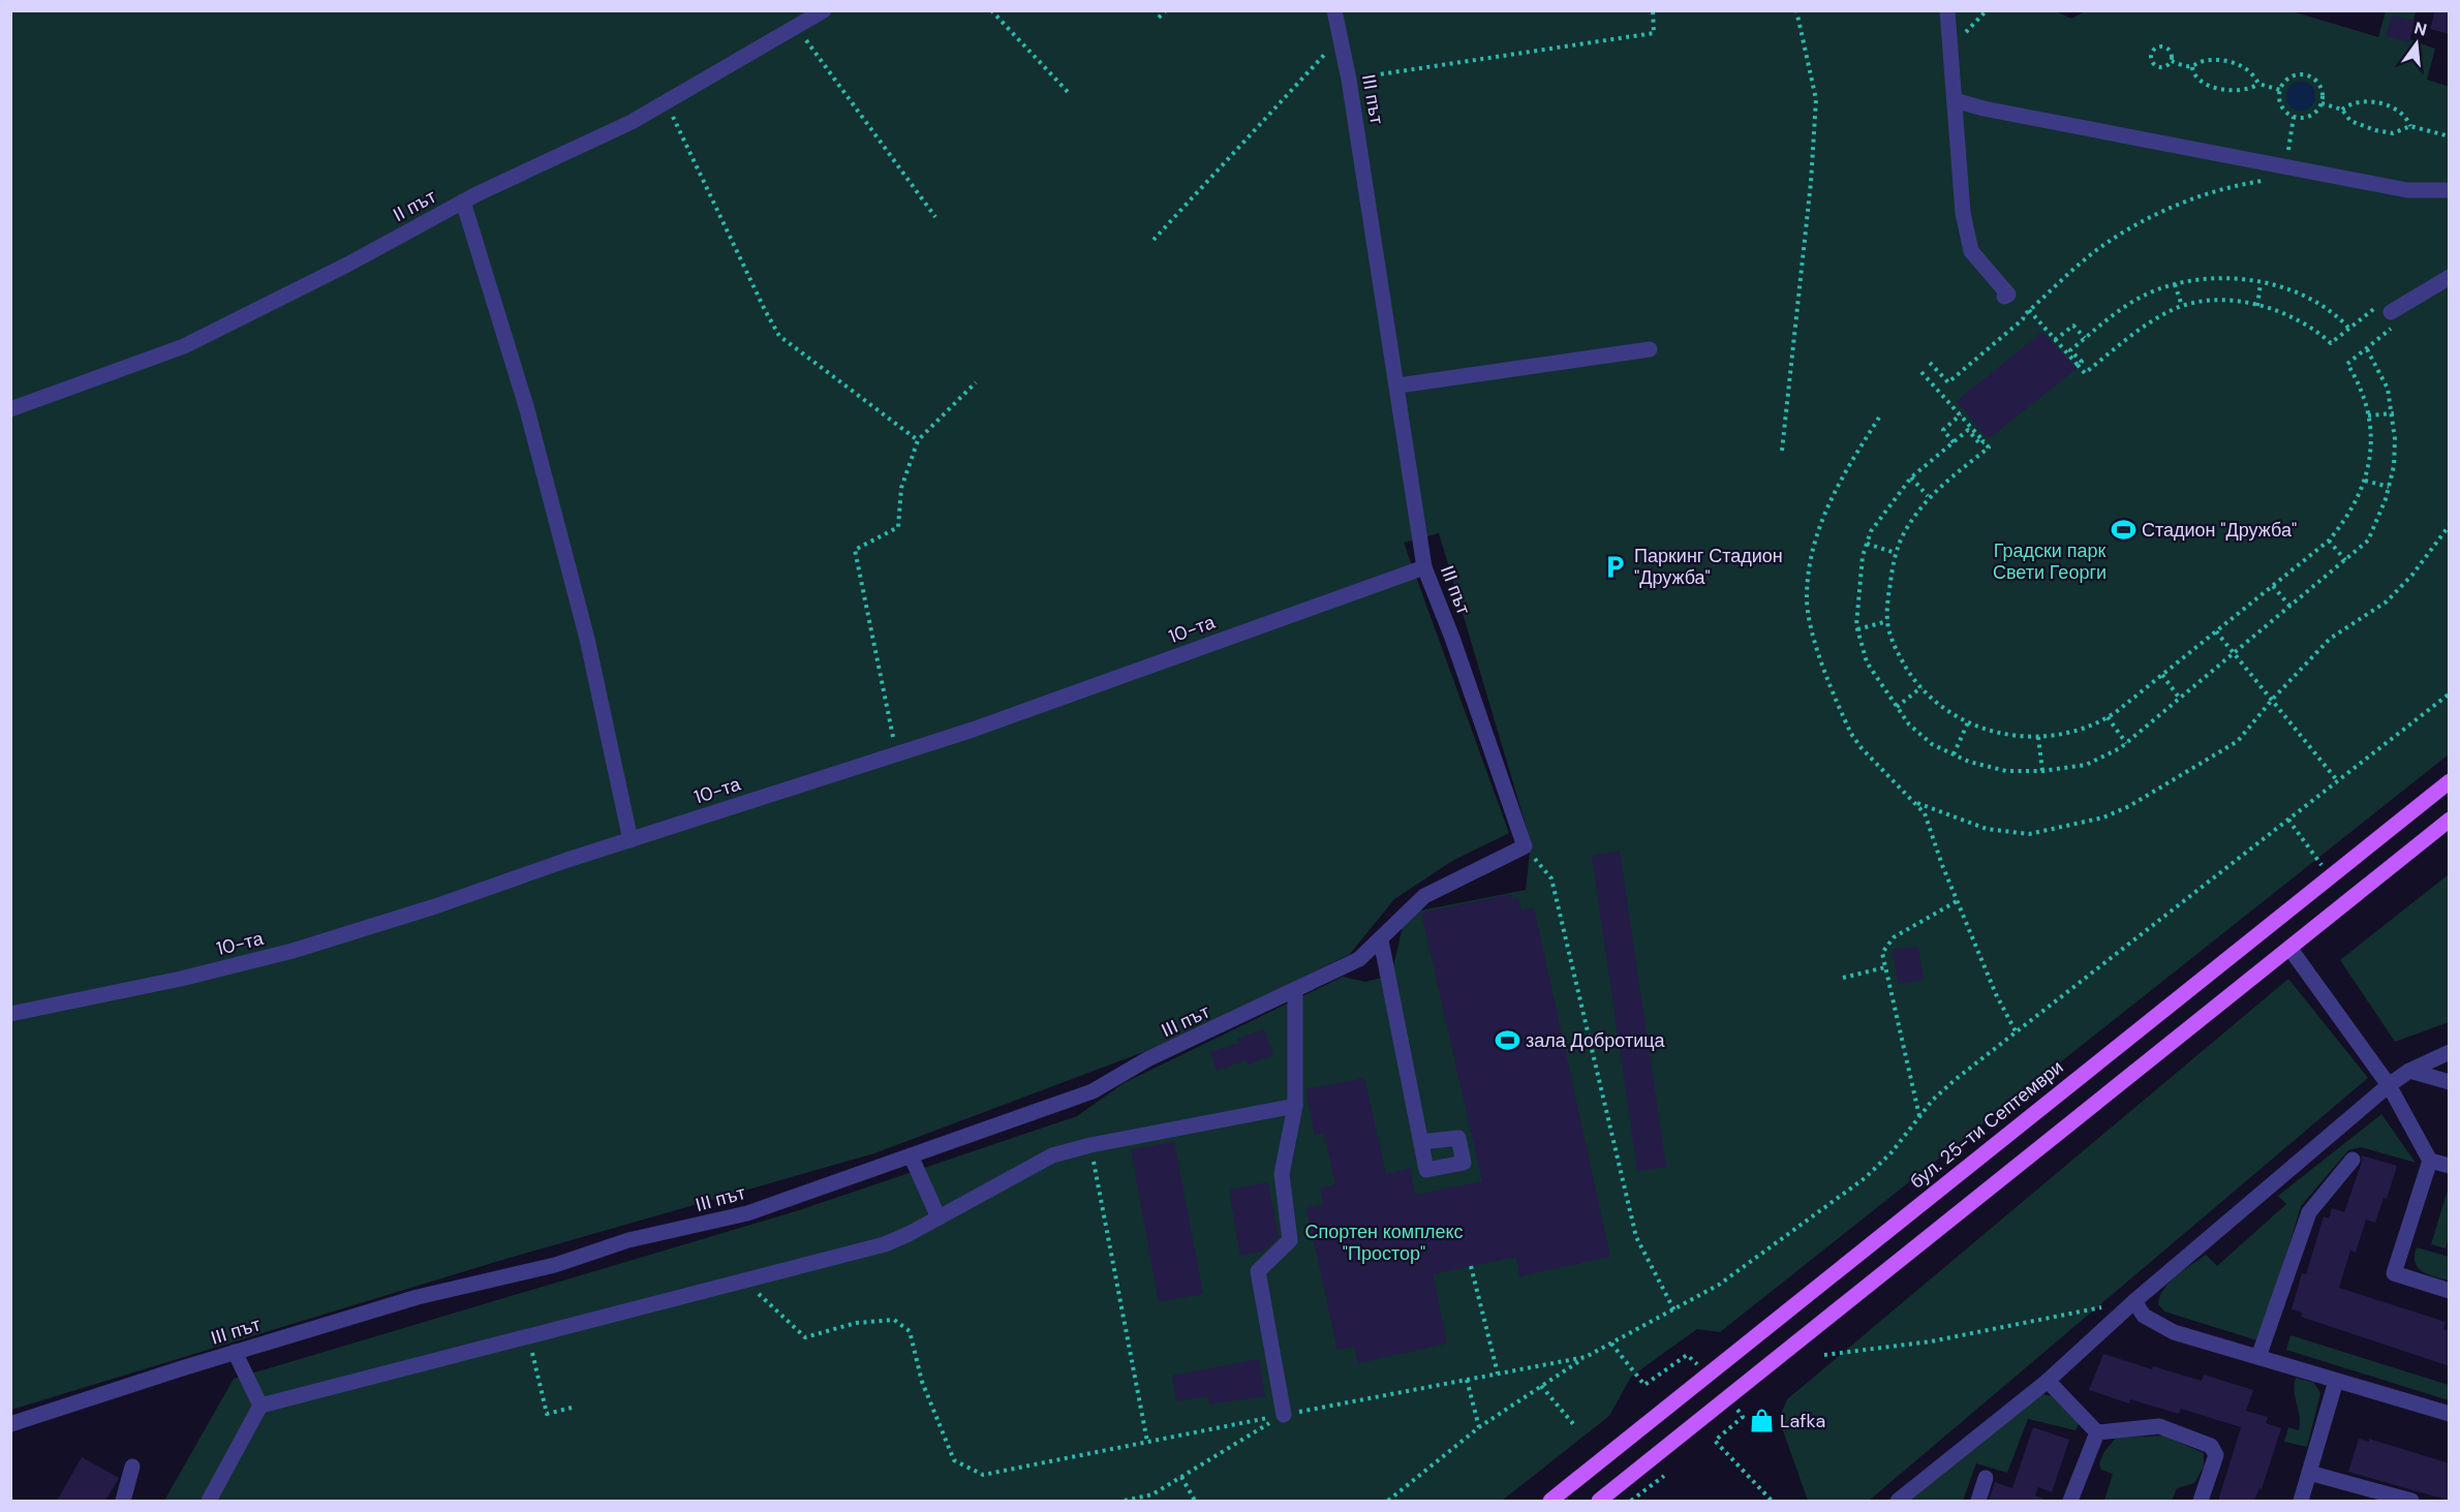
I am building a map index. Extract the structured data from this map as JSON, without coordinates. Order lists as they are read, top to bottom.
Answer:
{
  "streets": {
    "main road": ["бул. 25-ти Септември"],
    "street": ["ІІІ път", "ІІ път", "10-та"]
  },
  "crossings": [
    ["ІІІ път", "10-та"]
  ],
  "parks": ["Градски парк Свети Георги", "Спортен комплекс \"Простор\""],
  "places": {
    "sports": ["Стадион \"Дружба\"", "зала Добротица"],
    "parking": ["Паркинг Стадион \"Дружба\""],
    "shop": ["Lafka"]
  },
  "north": "top"
}
